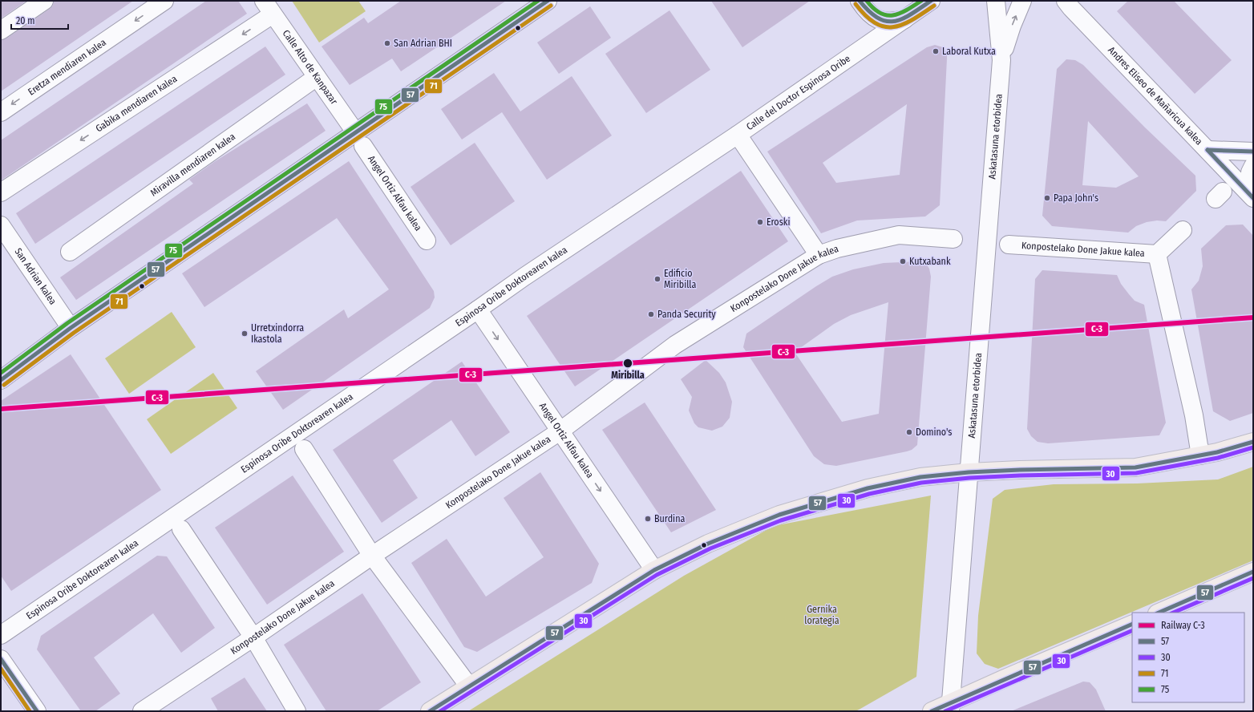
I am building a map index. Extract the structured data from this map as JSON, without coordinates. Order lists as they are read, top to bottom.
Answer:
{
  "streets": {
    "street": [
      "Eretza mendiaren kalea",
      "Calle Alto de Kanpazar",
      "Calle del Doctor Espinosa Oribe",
      "Andres Eliseo de Mañaricua kalea",
      "Gabika mendiaren kalea",
      "Askatasuna etorbidea",
      "Miravilla mendiaren kalea",
      "Angel Ortiz Alfau kalea",
      "Konpostelako Done Jakue kalea",
      "San Adrian kalea",
      "Espinosa Oribe Doktorearen kalea"
    ]
  },
  "crossings": [
    ["Calle Alto de Kanpazar", "Gabika mendiaren kalea"],
    ["Calle Alto de Kanpazar", "Miravilla mendiaren kalea"],
    ["Calle Alto de Kanpazar", "Angel Ortiz Alfau kalea"],
    ["Calle del Doctor Espinosa Oribe", "Espinosa Oribe Doktorearen kalea"],
    ["Angel Ortiz Alfau kalea", "Konpostelako Done Jakue kalea"],
    ["Angel Ortiz Alfau kalea", "Espinosa Oribe Doktorearen kalea"]
  ],
  "one_way": ["Eretza mendiaren kalea", "Angel Ortiz Alfau kalea"],
  "parks": ["Gernika lorategia"],
  "places": [
    "San Adrian BHI",
    "Laboral Kutxa",
    "Papa John's",
    "Eroski",
    "Kutxabank",
    "Edificio Miribilla",
    "Panda Security",
    "Urretxindorra Ikastola",
    "Miribilla",
    "Domino's",
    "Burdina"
  ],
  "lines": [
    "transit line 57",
    "transit line 75",
    "transit line 71",
    "rail line C-3",
    "transit line 30"
  ],
  "legend": [
    "Railway C-3",
    "57",
    "30",
    "71",
    "75"
  ],
  "scale_bar": "20 m"
}
